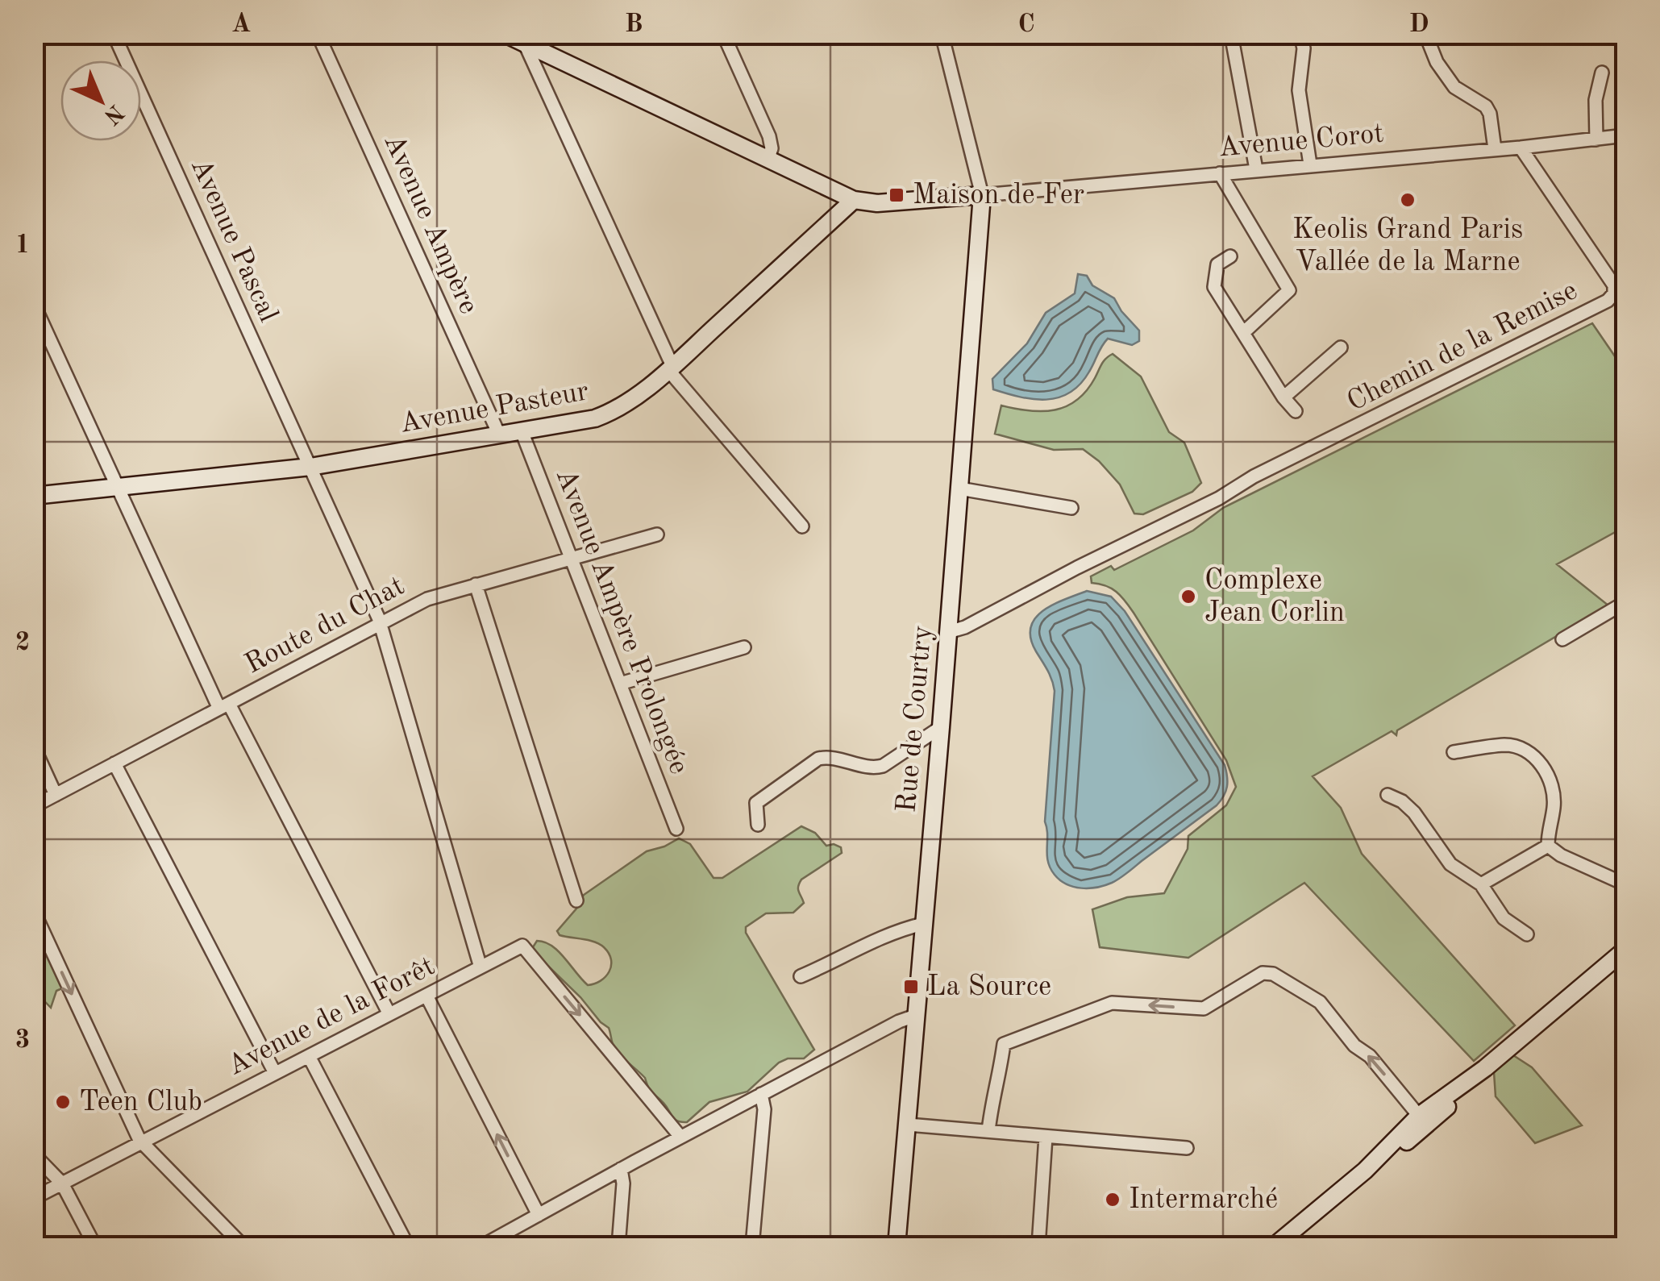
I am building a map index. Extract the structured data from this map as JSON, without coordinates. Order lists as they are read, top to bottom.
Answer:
{
  "streets": {
    "street": [
      "Avenue Corot",
      "Avenue Ampère",
      "Avenue Pascal",
      "Chemin de la Remise",
      "Avenue Pasteur",
      "Avenue Ampère Prolongée",
      "Route du Chat",
      "Rue de Courtry",
      "Avenue de la Forêt"
    ]
  },
  "crossings": [
    ["Avenue Corot", "Chemin de la Remise"],
    ["Avenue Corot", "Rue de Courtry"],
    ["Avenue Ampère", "Avenue Pasteur"],
    ["Avenue Pascal", "Avenue Pasteur"],
    ["Avenue Pascal", "Route du Chat"],
    ["Avenue Pascal", "Avenue de la Forêt"],
    ["Chemin de la Remise", "Rue de Courtry"],
    ["Avenue Pasteur", "Avenue Ampère Prolongée"],
    ["Avenue Ampère Prolongée", "Route du Chat"]
  ],
  "places": {
    "transit": ["Maison de Fer", "La Source"],
    "other": [
      "Keolis Grand Paris Vallée de la Marne",
      "Complexe Jean Corlin",
      "Teen Club",
      "Intermarché"
    ]
  },
  "north": "bottom right",
  "grid": {
    "columns": [
      "A",
      "B",
      "C",
      "D"
    ],
    "rows": ["1", "2", "3"]
  }
}
